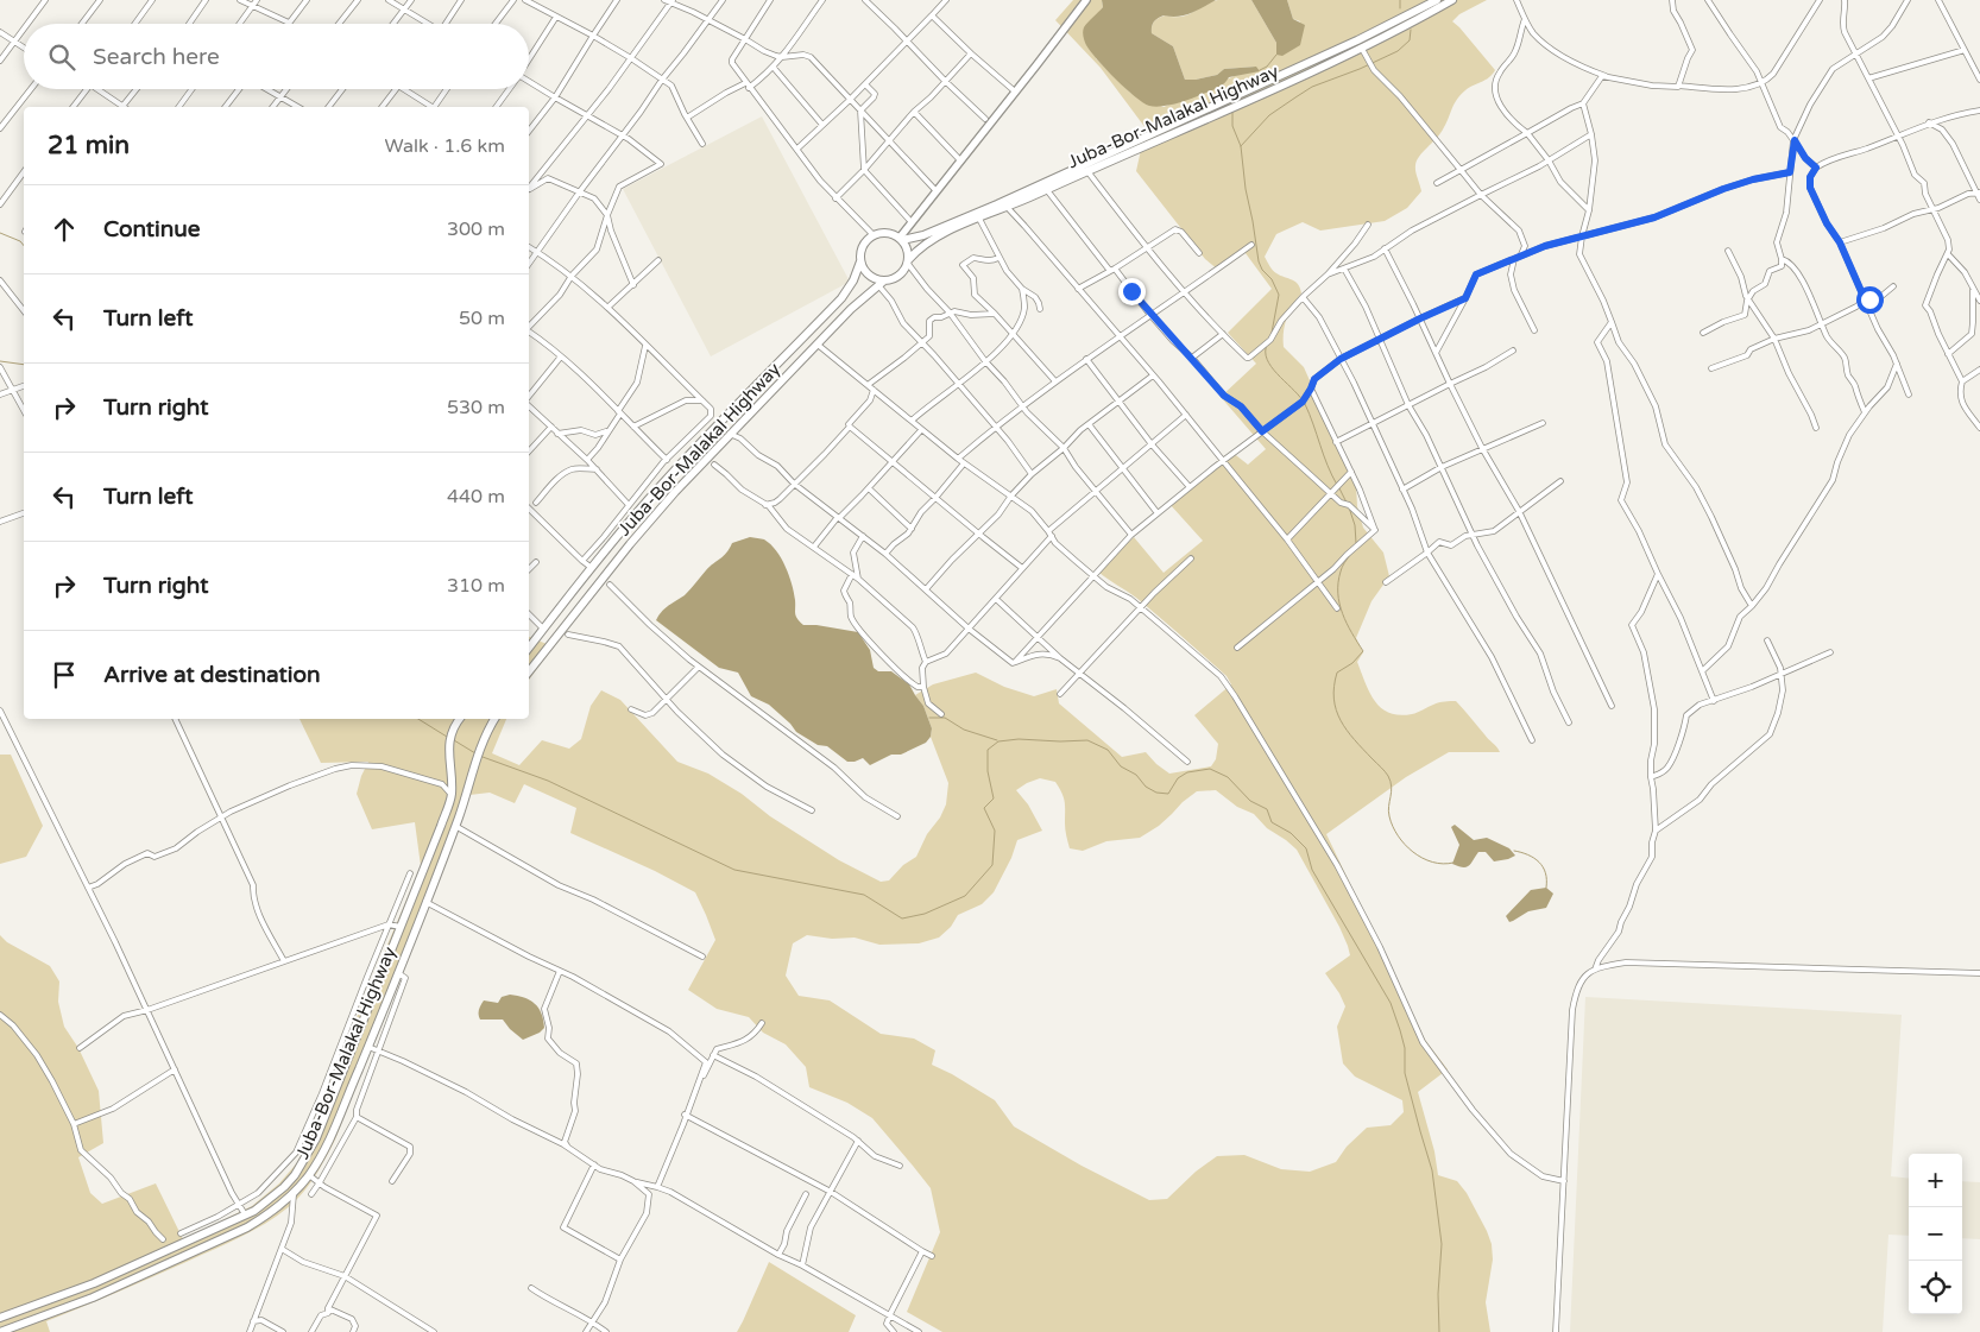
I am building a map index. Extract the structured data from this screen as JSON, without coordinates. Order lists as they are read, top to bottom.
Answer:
{
  "streets": {
    "highway": ["Juba-Bor-Malakal Highway"]
  },
  "page": {
    "search": "Search here",
    "heading": ["21 min", "Walk · 1.6 km"],
    "list": [
      ["Continue", "300 m"],
      ["Turn left", "50 m"],
      ["Turn right", "530 m"],
      ["Turn left", "440 m"],
      ["Turn right", "310 m"],
      "Arrive at destination"
    ],
    "map_buttons": ["+", "−"]
  }
}
